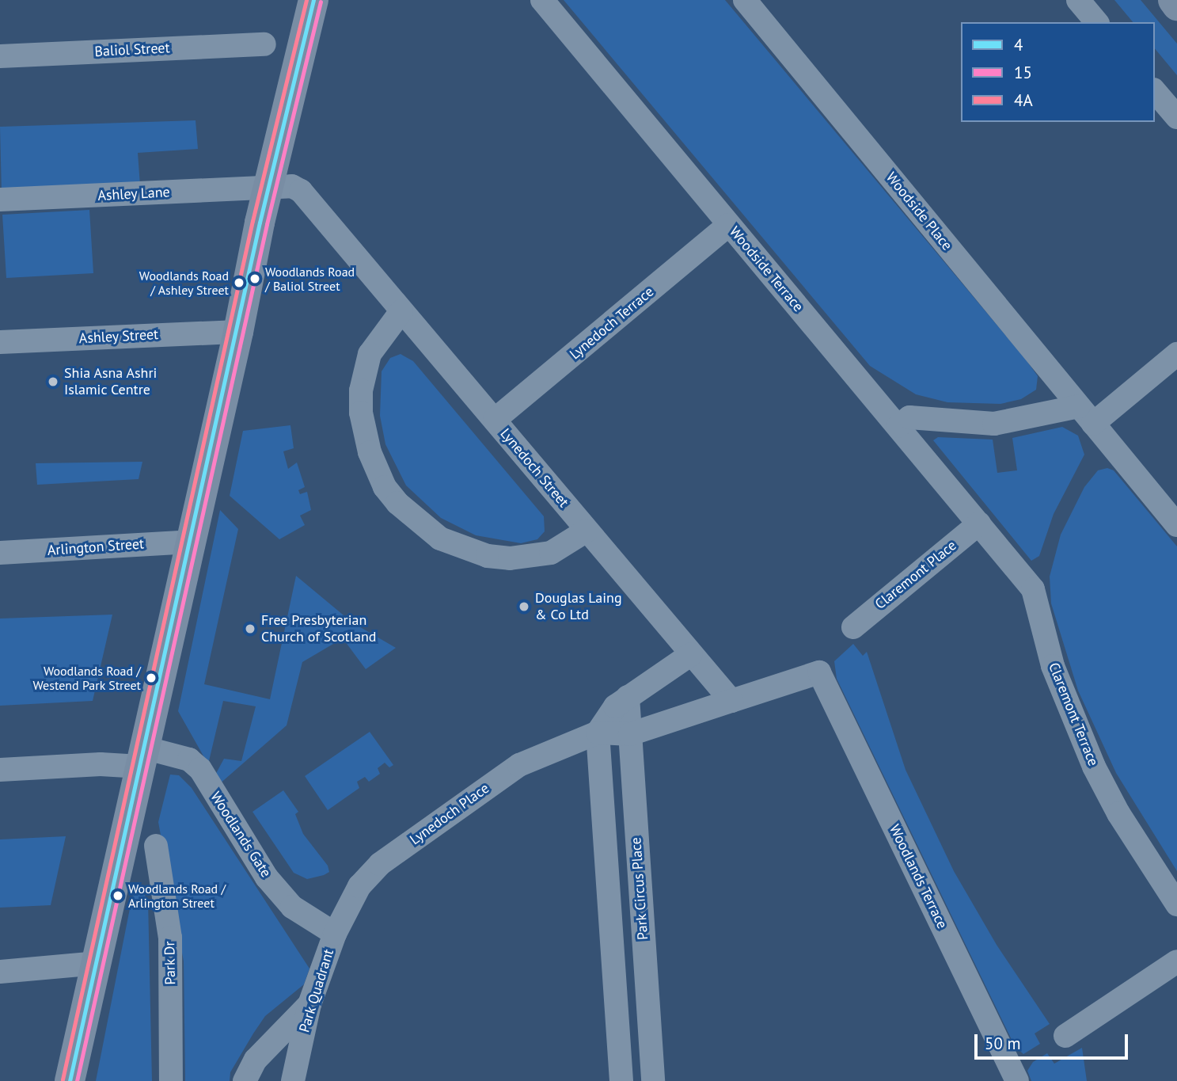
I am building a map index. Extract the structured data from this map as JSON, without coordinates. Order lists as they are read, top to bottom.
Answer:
{
  "streets": {
    "street": [
      "Baliol Street",
      "Ashley Lane",
      "Woodside Place",
      "Woodside Terrace",
      "Lynedoch Terrace",
      "Ashley Street",
      "Lynedoch Street",
      "Arlington Street",
      "Claremont Place",
      "Claremont Terrace",
      "Lynedoch Place",
      "Woodlands Gate",
      "Woodlands Terrace",
      "Park Circus Place",
      "Park Dr",
      "Park Quadrant"
    ]
  },
  "crossings": [
    ["Ashley Lane", "Lynedoch Street"],
    ["Woodside Terrace", "Lynedoch Terrace"],
    ["Woodside Terrace", "Claremont Place"],
    ["Woodside Terrace", "Claremont Terrace"],
    ["Lynedoch Terrace", "Lynedoch Street"],
    ["Lynedoch Street", "Lynedoch Place"],
    ["Lynedoch Street", "Woodlands Terrace"],
    ["Claremont Place", "Claremont Terrace"],
    ["Lynedoch Place", "Woodlands Gate"],
    ["Lynedoch Place", "Woodlands Terrace"],
    ["Lynedoch Place", "Park Circus Place"],
    ["Lynedoch Place", "Park Quadrant"],
    ["Woodlands Gate", "Park Quadrant"]
  ],
  "places": [
    "Woodlands Road / Baliol Street",
    "Woodlands Road / Ashley Street",
    "Shia Asna Ashri Islamic Centre",
    "Douglas Laing & Co Ltd",
    "Free Presbyterian Church of Scotland",
    "Woodlands Road / Westend Park Street",
    "Woodlands Road / Arlington Street"
  ],
  "lines": ["transit line 4", "transit line 4A", "transit line 15"],
  "legend": ["4", "15", "4A"],
  "scale_bar": "50 m"
}
